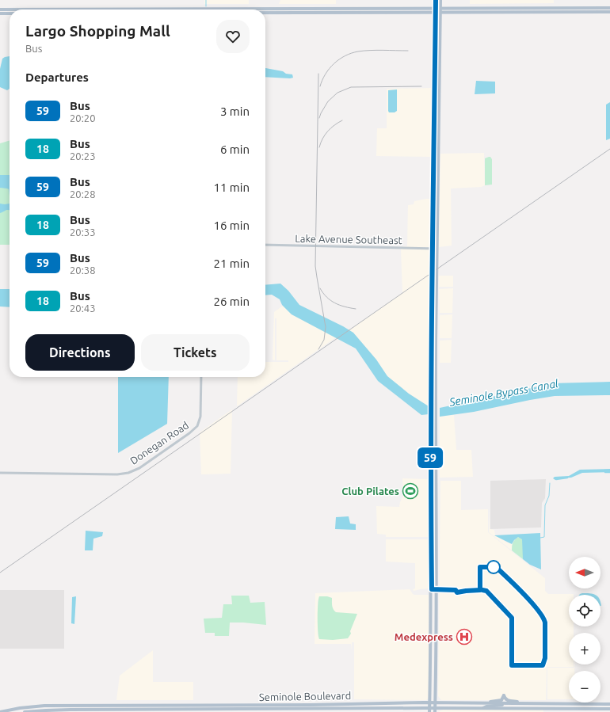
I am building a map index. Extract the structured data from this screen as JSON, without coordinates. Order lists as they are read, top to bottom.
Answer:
{
  "streets": {
    "main road": ["Seminole Boulevard"],
    "street": ["Lake Avenue Southeast", "Donegan Road"]
  },
  "water": ["Seminole Bypass Canal"],
  "places": {
    "sports": ["Club Pilates"],
    "hospital": ["Medexpress"]
  },
  "lines": ["bus line 59"],
  "north": "left",
  "page": {
    "on_map": "59",
    "heading": [
      ["Largo Shopping Mall", "Bus"],
      "Departures"
    ],
    "list": [
      {
        "mark": "59",
        "name": "Bus",
        "note": "20:20",
        "value": "3 min"
      },
      {
        "mark": "18",
        "name": "Bus",
        "note": "20:23",
        "value": "6 min"
      },
      {
        "mark": "59",
        "name": "Bus",
        "note": "20:28",
        "value": "11 min"
      },
      {
        "mark": "18",
        "name": "Bus",
        "note": "20:33",
        "value": "16 min"
      },
      {
        "mark": "59",
        "name": "Bus",
        "note": "20:38",
        "value": "21 min"
      },
      {
        "mark": "18",
        "name": "Bus",
        "note": "20:43",
        "value": "26 min"
      }
    ],
    "buttons": ["Directions", "Tickets"],
    "map_buttons": ["+", "−"]
  }
}
